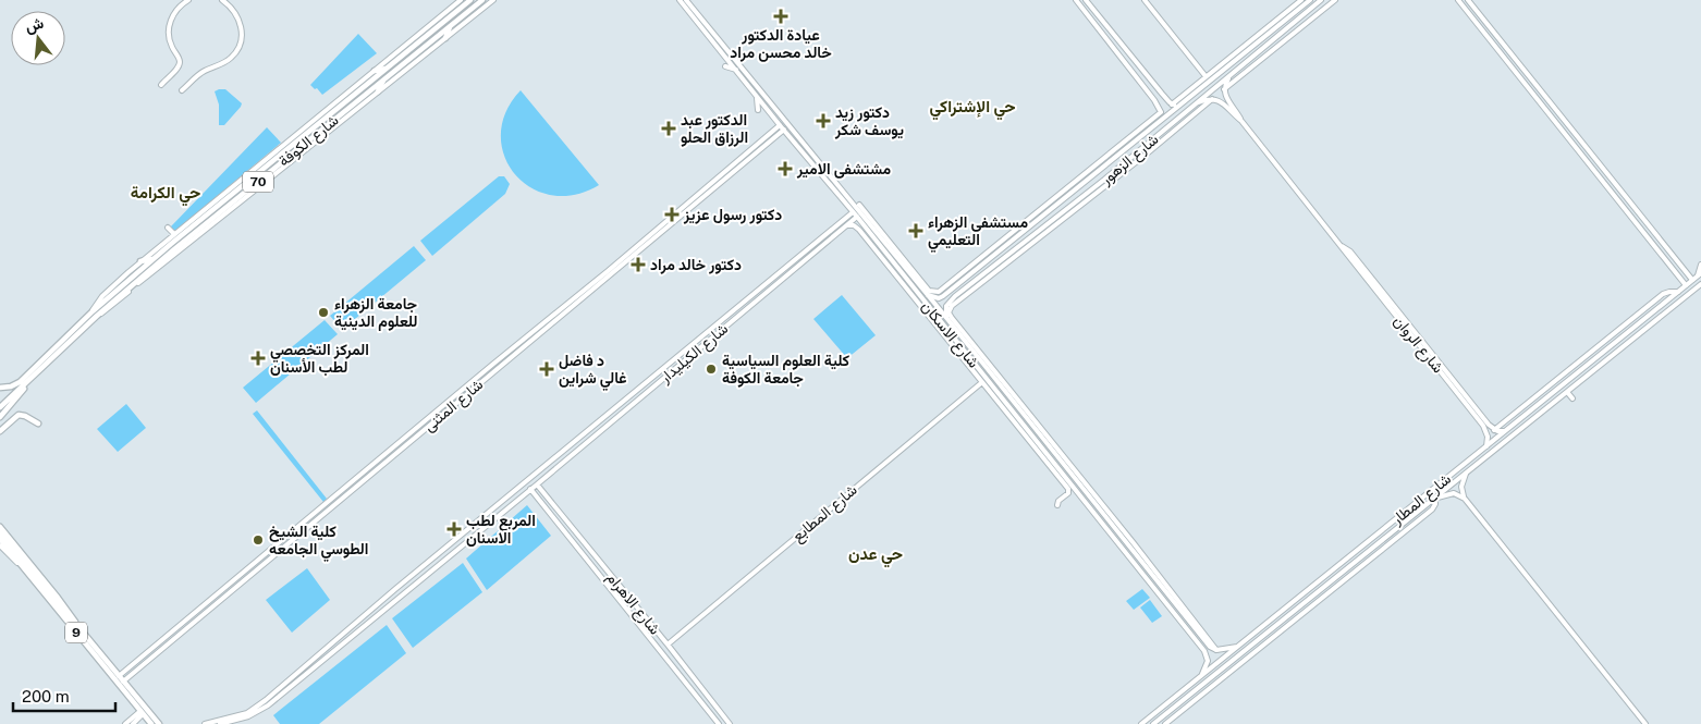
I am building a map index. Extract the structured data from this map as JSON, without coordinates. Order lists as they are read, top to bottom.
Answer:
{
  "streets": {
    "highway": ["شارع الكوفة", "70", "9"],
    "main road": [
      "شارع الزهور",
      "شارع الاسكان",
      "شارع الروان",
      "شارع الكيليدار",
      "شارع المثنى",
      "شارع المطار",
      "شارع المطابع",
      "شارع الاهرام"
    ]
  },
  "crossings": [
    ["شارع الكوفة", "70"],
    ["شارع الزهور", "شارع الاسكان"],
    ["شارع الاسكان", "شارع الكيليدار"],
    ["شارع الاسكان", "شارع المثنى"],
    ["شارع الاسكان", "شارع المطار"],
    ["شارع الروان", "شارع المطار"],
    ["شارع الكيليدار", "شارع الاهرام"],
    ["شارع المثنى", "9"],
    ["شارع المطابع", "شارع الاهرام"]
  ],
  "districts": ["حي الإشتراكي", "حي الكرامة", "حي عدن"],
  "places": {
    "health": [
      "عيادة الدكتور خالد محسن مراد",
      "دكتور زيد يوسف شكر",
      "الدكتور عبد الرزاق الحلو",
      "مشتشفى الامير",
      "دكتور رسول عزيز",
      "مستشفى الزهراء التعليمي",
      "دكتور خالد مراد",
      "المركز التخصصي لطب الأسنان",
      "د فاضل غالي شراين",
      "المربع لطب الاسنان"
    ],
    "other": ["جامعة الزهراء للعلوم الدينية", "كلية العلوم السياسية جامعة الكوفة", "كلية الشيخ الطوسي الجامعه"]
  },
  "scale_bar": "200 m",
  "north": "top"
}
